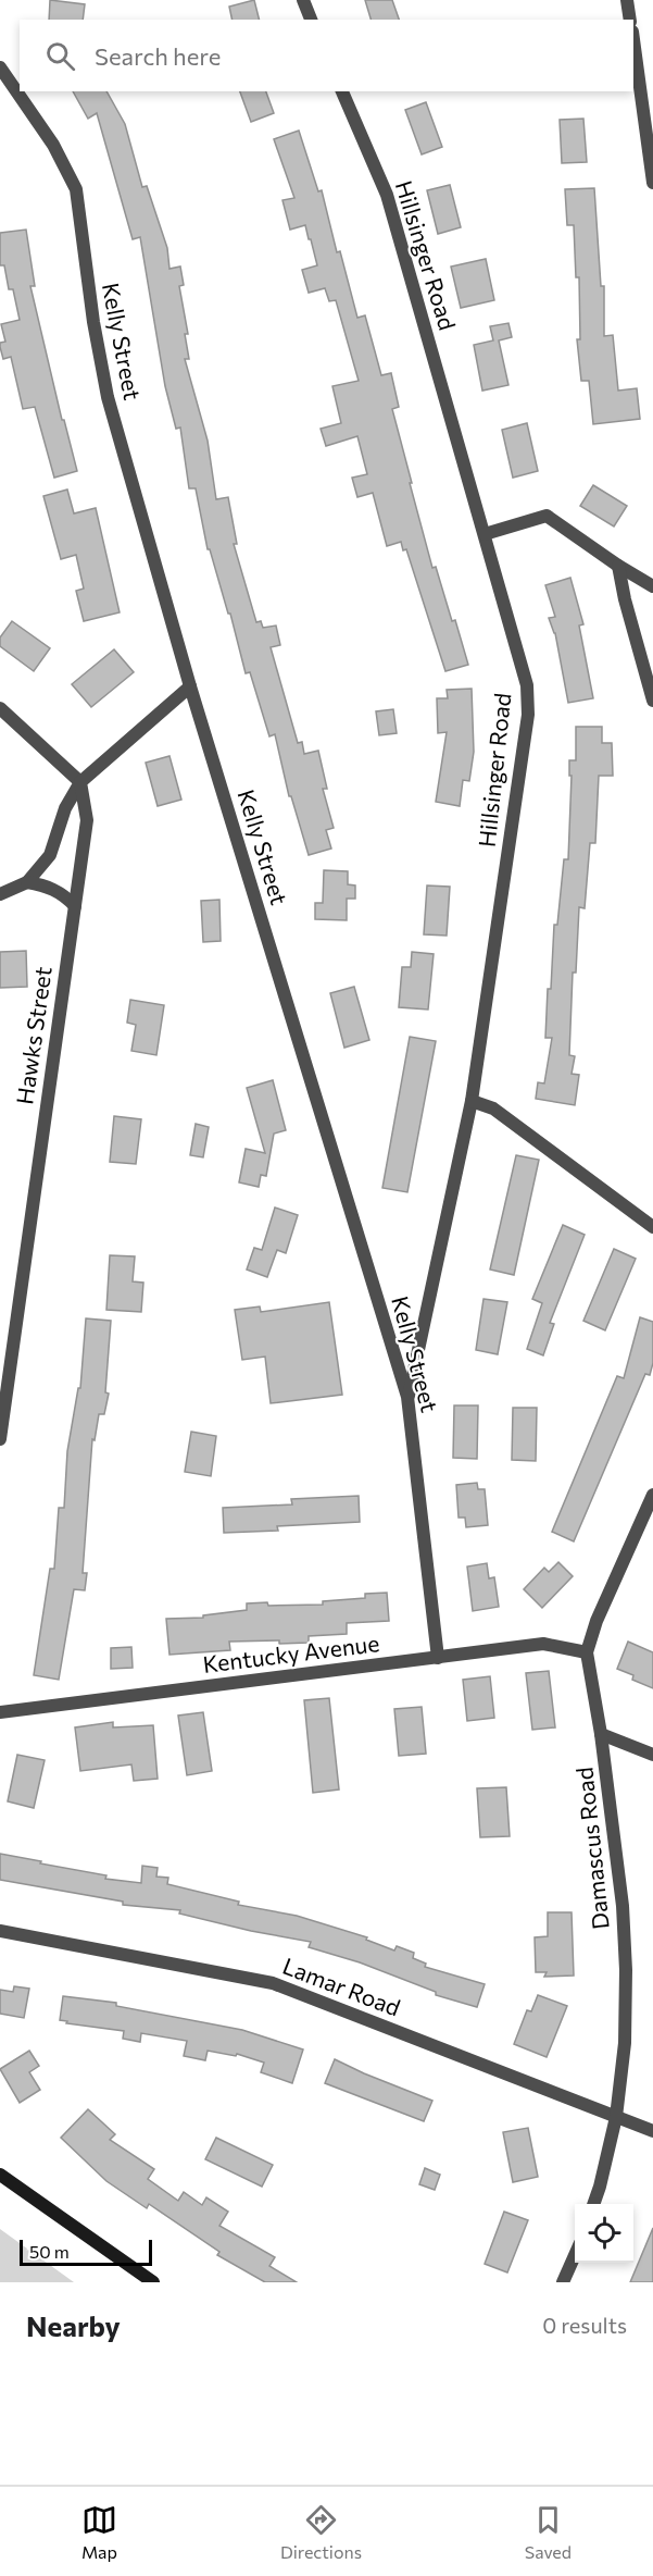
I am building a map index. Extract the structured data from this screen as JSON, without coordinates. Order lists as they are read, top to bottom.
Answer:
{
  "streets": {
    "street": [
      "Hillsinger Road",
      "Kelly Street",
      "Hawks Street",
      "Kentucky Avenue",
      "Damascus Road",
      "Lamar Road"
    ]
  },
  "crossings": [
    ["Hillsinger Road", "Kelly Street"],
    ["Kelly Street", "Kentucky Avenue"],
    ["Kentucky Avenue", "Damascus Road"],
    ["Damascus Road", "Lamar Road"]
  ],
  "scale_bar": "50 m",
  "page": {
    "search": "Search here",
    "scale": "50 m",
    "heading": ["Nearby", "0 results"],
    "nav": ["Map", "Directions", "Saved"]
  }
}
